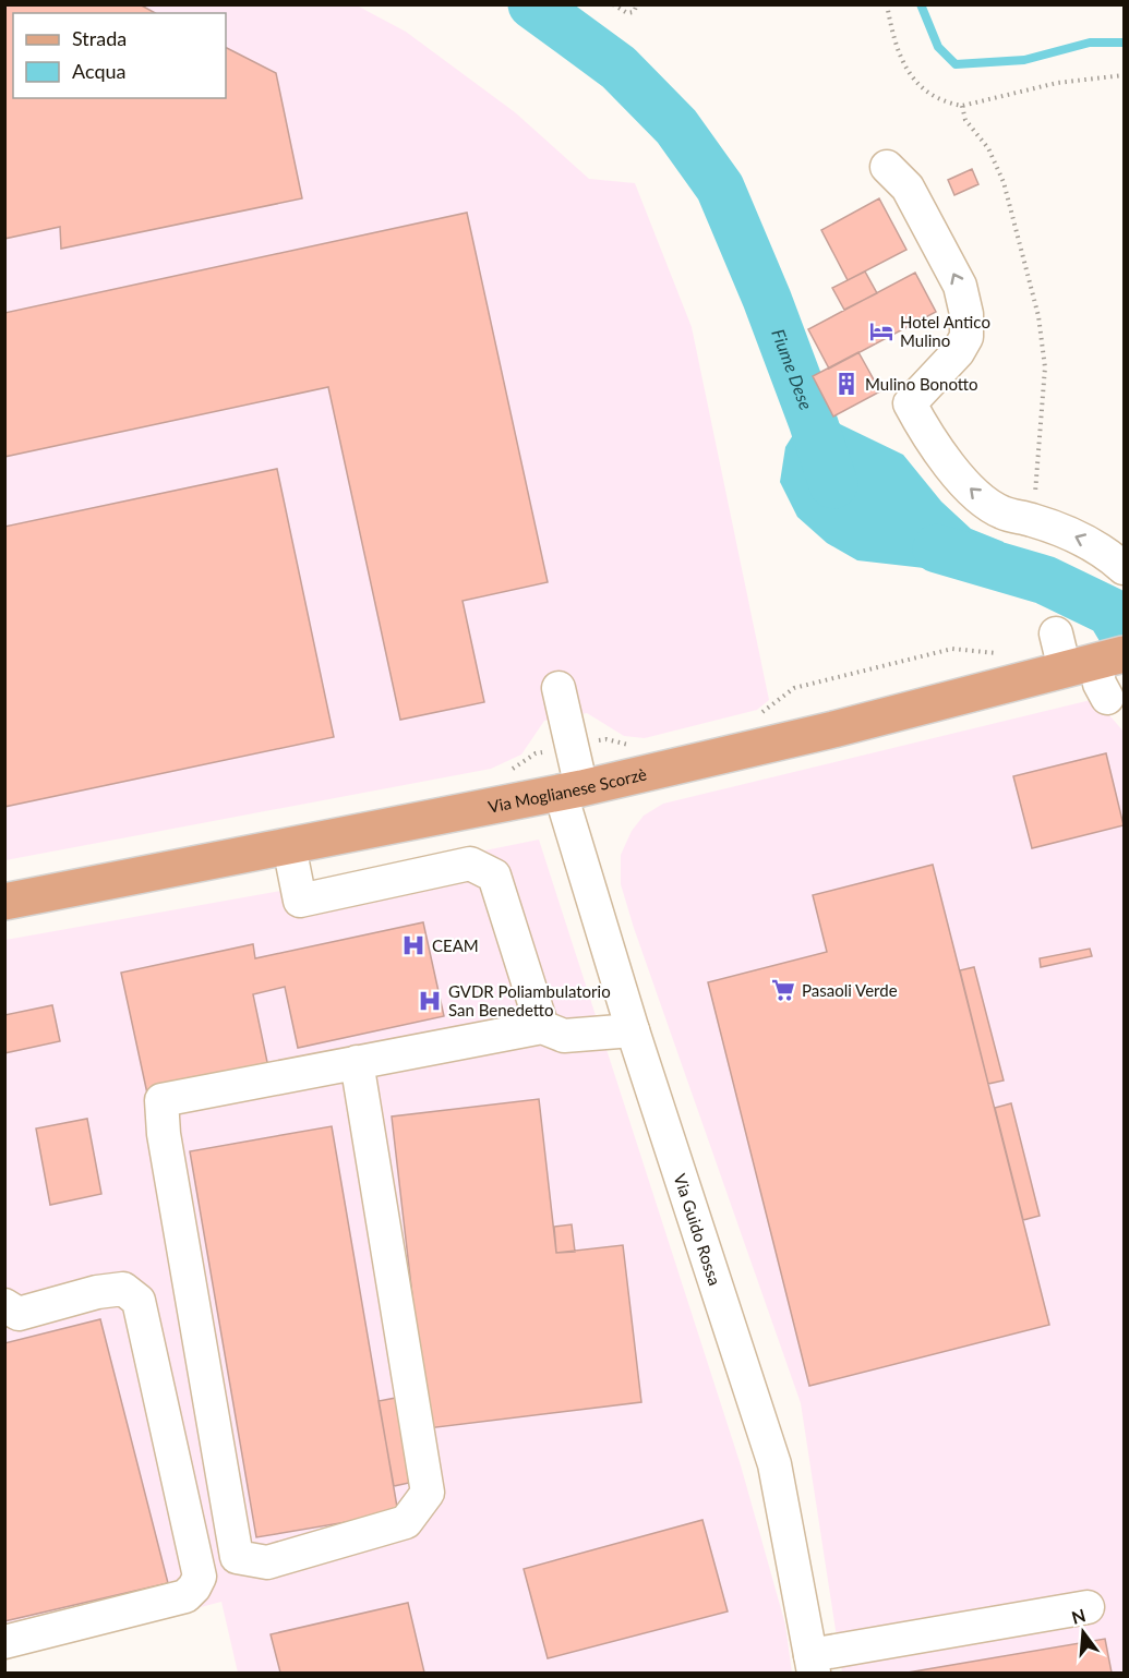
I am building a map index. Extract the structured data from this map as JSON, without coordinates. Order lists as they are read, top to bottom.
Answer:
{
  "streets": {
    "main road": ["Via Moglianese Scorzè"],
    "street": ["Via Guido Rossa"]
  },
  "crossings": [
    ["Via Moglianese Scorzè", "Via Guido Rossa"]
  ],
  "water": ["Fiume Dese"],
  "places": {
    "hotel": ["Hotel Antico Mulino"],
    "building": ["Mulino Bonotto"],
    "hospital": ["CEAM", "GVDR Poliambulatorio San Benedetto"],
    "supermarket": ["Pasaoli Verde"]
  },
  "legend": ["Strada", "Acqua"],
  "north": "top"
}
